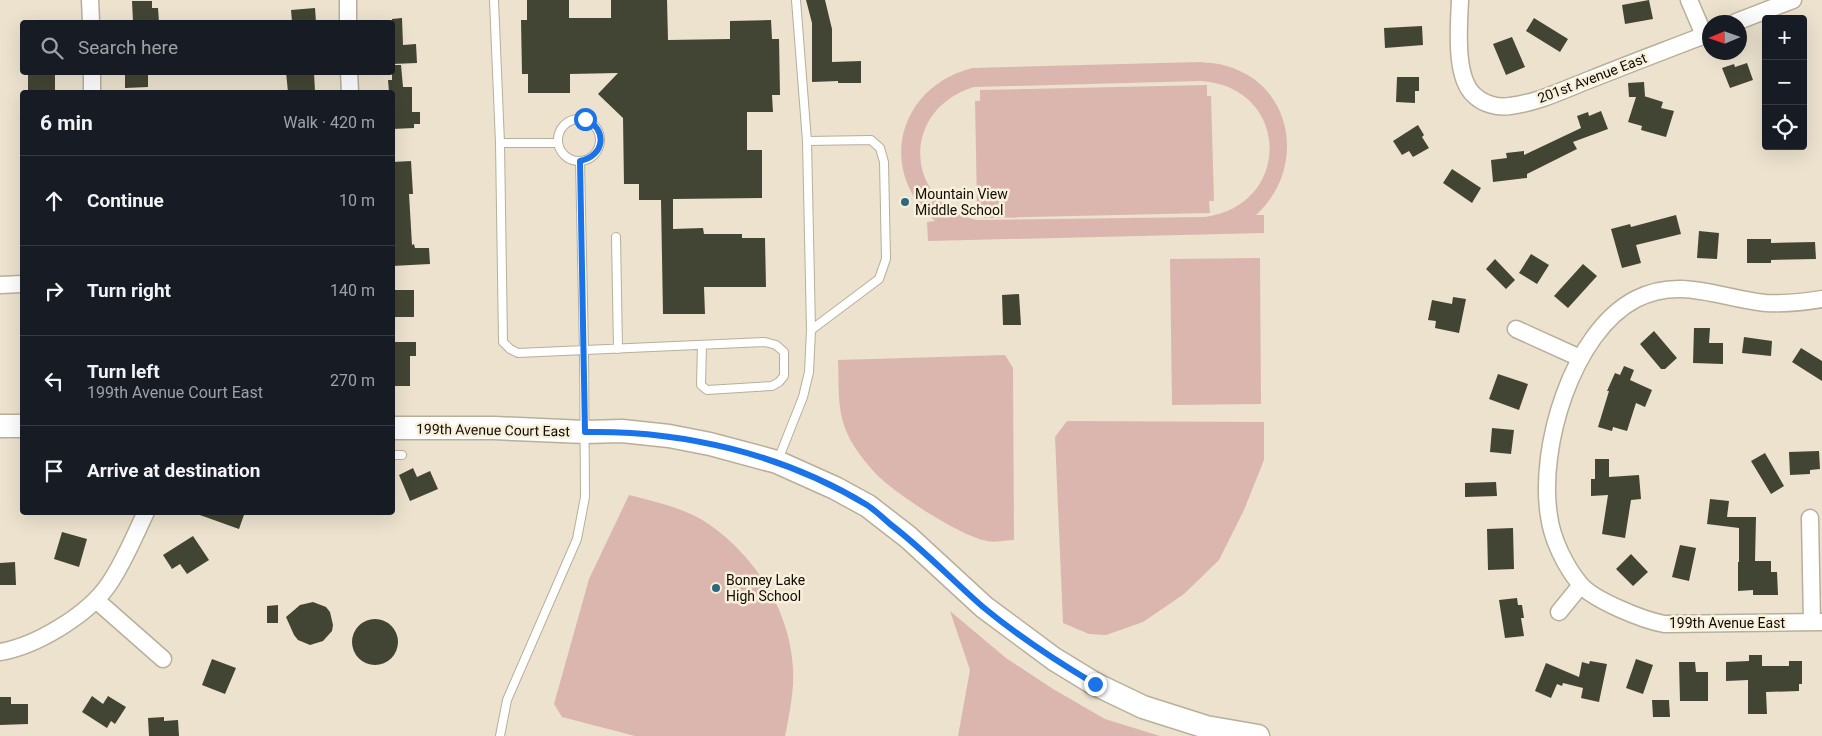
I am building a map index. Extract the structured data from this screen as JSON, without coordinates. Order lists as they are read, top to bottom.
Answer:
{
  "streets": {
    "main road": ["199th Avenue Court East"],
    "street": ["201st Avenue East", "199th Avenue East"]
  },
  "places": ["Mountain View Middle School", "Bonney Lake High School"],
  "north": "left",
  "page": {
    "map_buttons": ["+", "−"],
    "search": "Search here",
    "heading": ["6 min", "Walk · 420 m"],
    "list": [
      ["Continue", "10 m"],
      ["Turn right", "140 m"],
      ["Turn left", "199th Avenue Court East", "270 m"],
      "Arrive at destination"
    ]
  }
}
